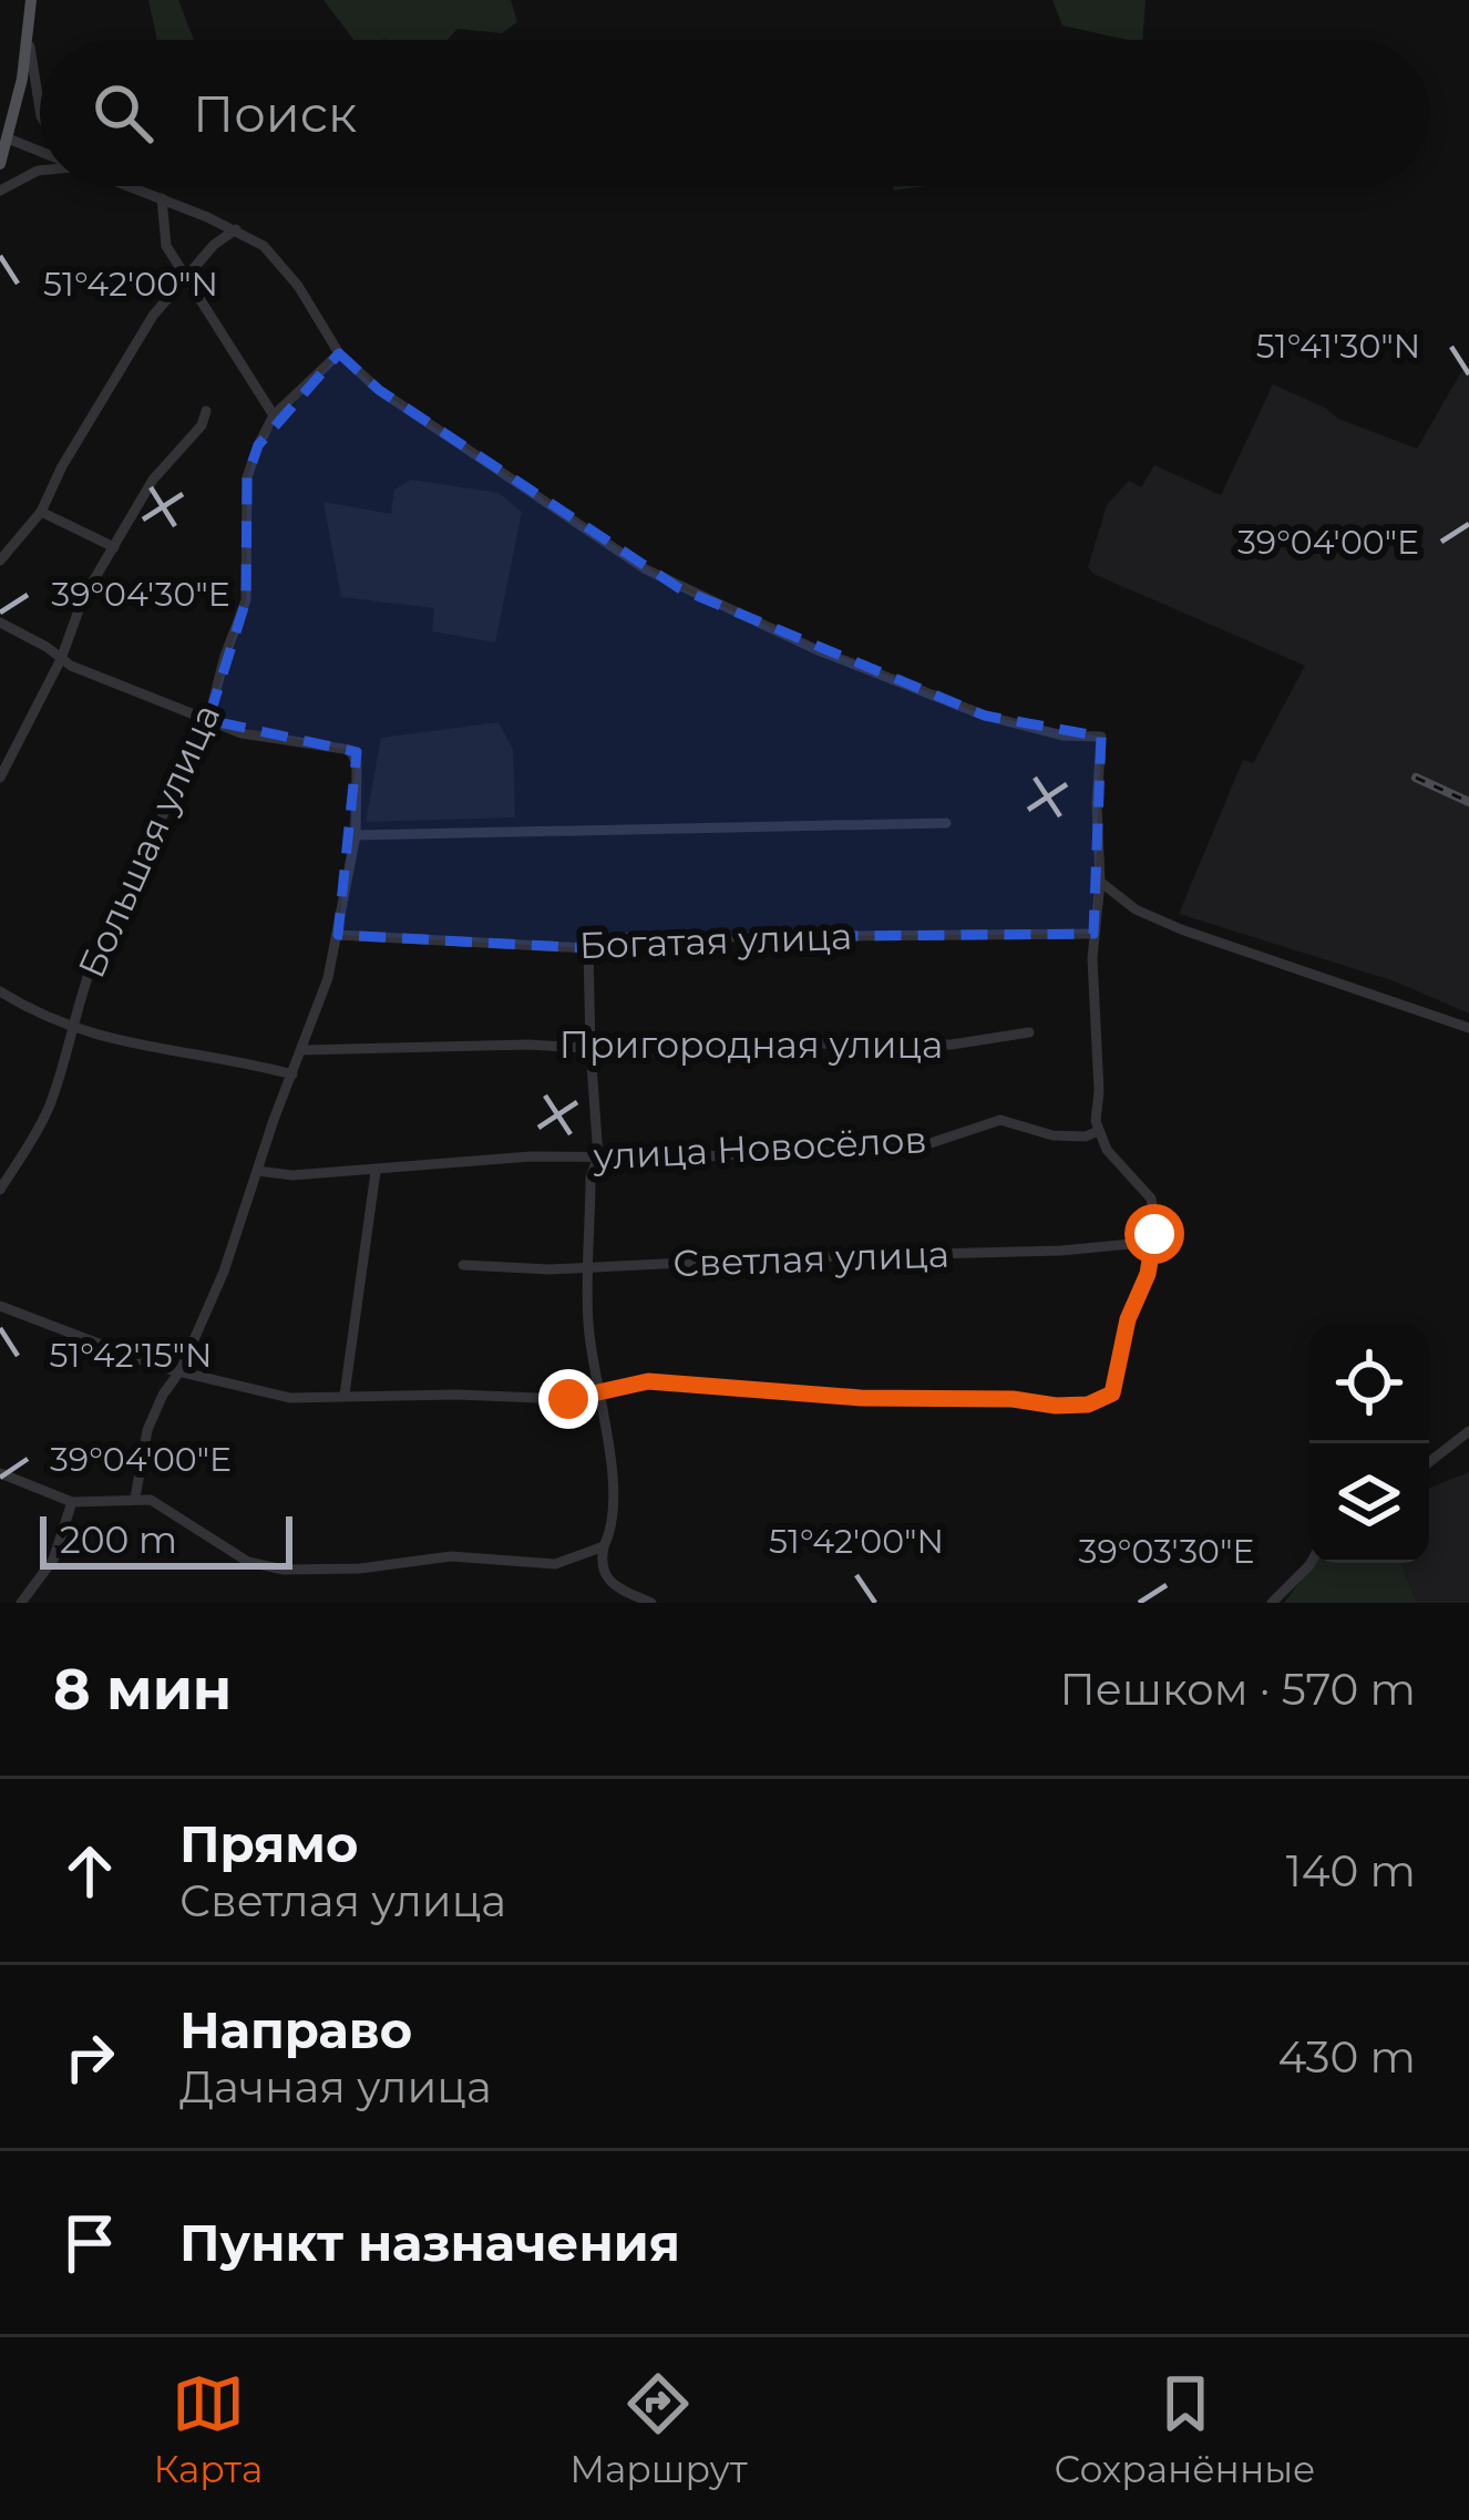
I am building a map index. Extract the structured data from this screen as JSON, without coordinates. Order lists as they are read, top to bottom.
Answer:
{
  "streets": {
    "street": [
      "Большая улица",
      "Богатая улица",
      "Пригородная улица",
      "улица Новосёлов",
      "Светлая улица"
    ]
  },
  "scale_bar": "200 m",
  "page": {
    "search": "Поиск",
    "scale": "200 m",
    "heading": ["8 мин", "Пешком · 570 m"],
    "list": [
      ["Прямо", "Светлая улица", "140 m"],
      ["Направо", "Дачная улица", "430 m"],
      "Пункт назначения"
    ],
    "nav": ["Карта", "Маршрут", "Сохранённые"]
  },
  "coordinates": [
    "51°42'00\"N",
    "51°41'30\"N",
    "39°04'00\"E",
    "39°04'30\"E",
    "51°42'15\"N",
    "39°03'30\"E"
  ]
}
